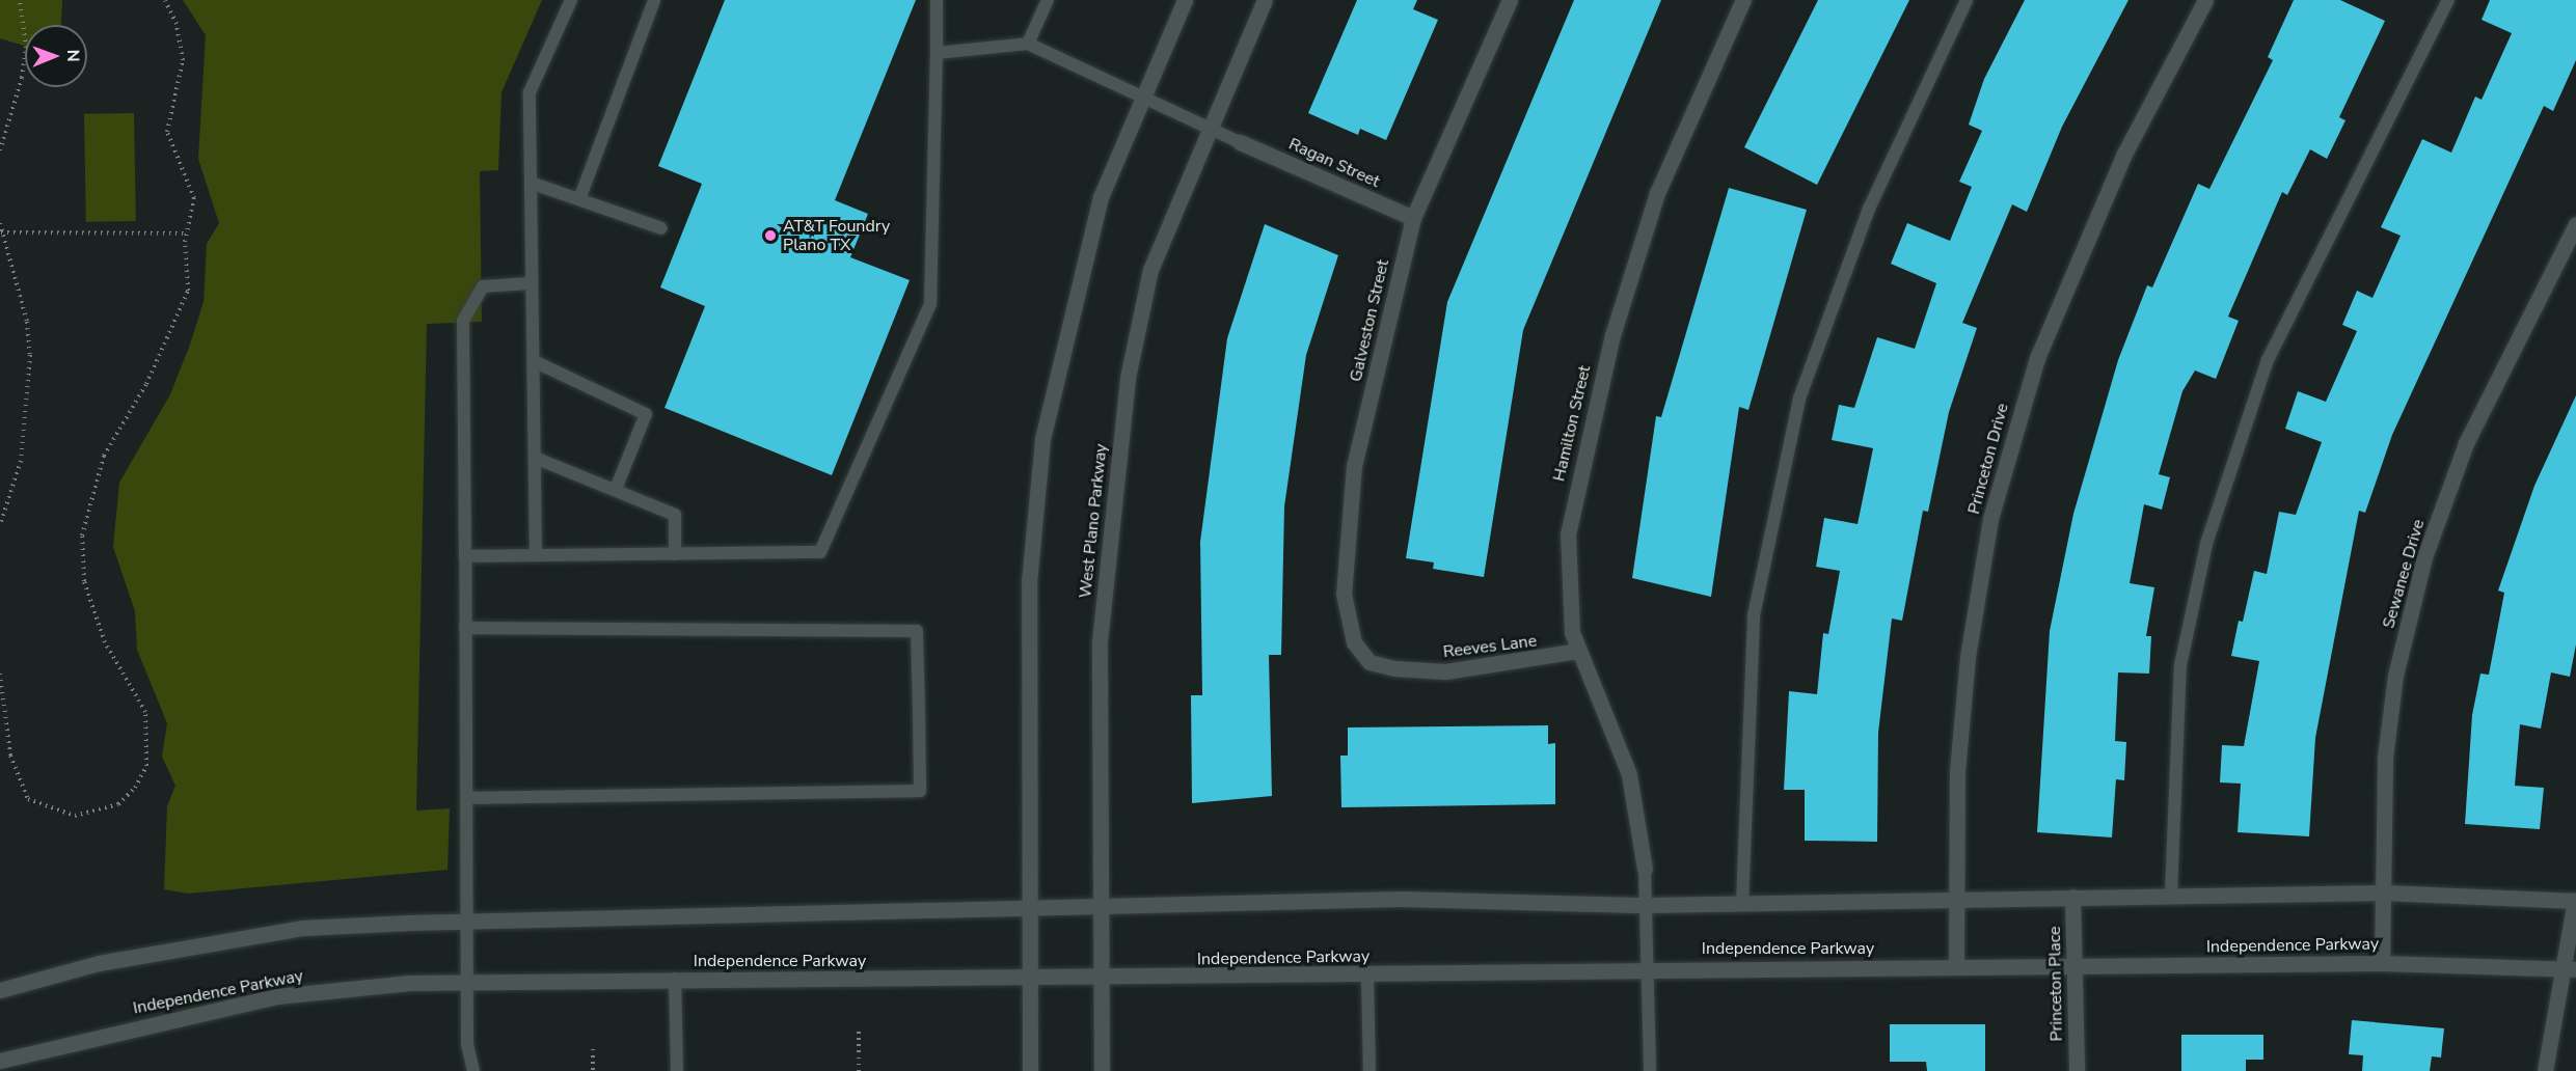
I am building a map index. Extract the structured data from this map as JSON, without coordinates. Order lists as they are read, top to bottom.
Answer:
{
  "streets": {
    "main road": [
      "Ragan Street",
      "Galveston Street",
      "Hamilton Street",
      "Princeton Drive",
      "West Plano Parkway",
      "Sewanee Drive",
      "Reeves Lane",
      "Independence Parkway",
      "Princeton Place"
    ]
  },
  "crossings": [
    ["Ragan Street", "Galveston Street"],
    ["Galveston Street", "Reeves Lane"],
    ["Hamilton Street", "Reeves Lane"],
    ["Princeton Drive", "Independence Parkway"],
    ["West Plano Parkway", "Independence Parkway"],
    ["Sewanee Drive", "Independence Parkway"],
    ["Independence Parkway", "Princeton Place"]
  ],
  "places": ["AT&T Foundry Plano TX"],
  "north": "right"
}
